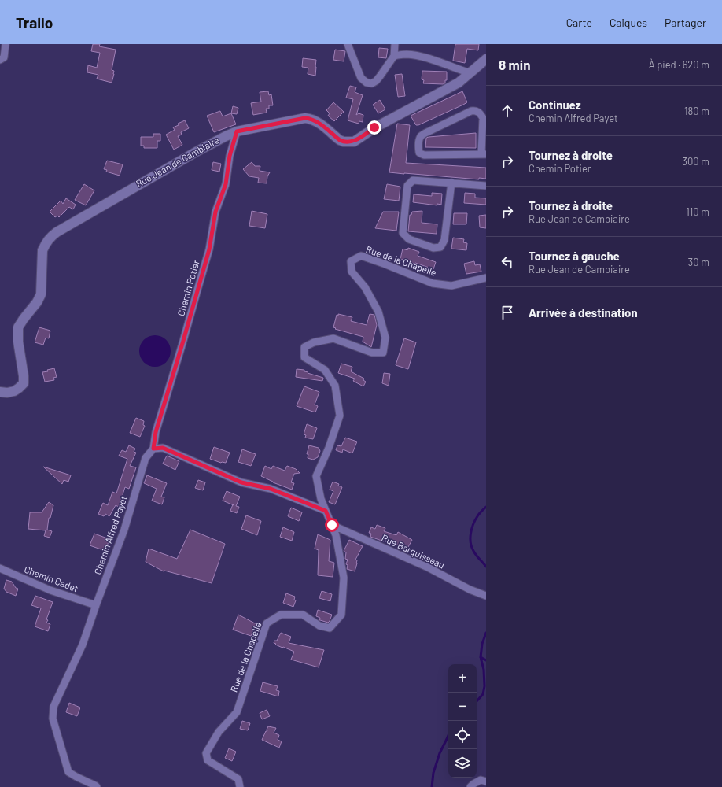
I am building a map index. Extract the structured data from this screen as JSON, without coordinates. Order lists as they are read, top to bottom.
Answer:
{
  "streets": {
    "main road": ["Rue Jean de Cambiaire"],
    "street": [
      "Rue de la Chapelle",
      "Chemin Potier",
      "Chemin Alfred Payet",
      "Rue Barquisseau",
      "Chemin Cadet"
    ]
  },
  "crossings": [
    ["Rue Jean de Cambiaire", "Chemin Potier"],
    ["Rue de la Chapelle", "Rue Barquisseau"],
    ["Chemin Potier", "Chemin Alfred Payet"],
    ["Chemin Alfred Payet", "Chemin Cadet"]
  ],
  "page": {
    "header": "Trailo",
    "nav": ["Carte", "Calques", "Partager"],
    "heading": ["8 min", "À pied · 620 m"],
    "list": [
      ["Continuez", "Chemin Alfred Payet", "180 m"],
      ["Tournez à droite", "Chemin Potier", "300 m"],
      ["Tournez à droite", "Rue Jean de Cambiaire", "110 m"],
      ["Tournez à gauche", "Rue Jean de Cambiaire", "30 m"],
      "Arrivée à destination"
    ],
    "map_buttons": ["+", "−"]
  }
}
